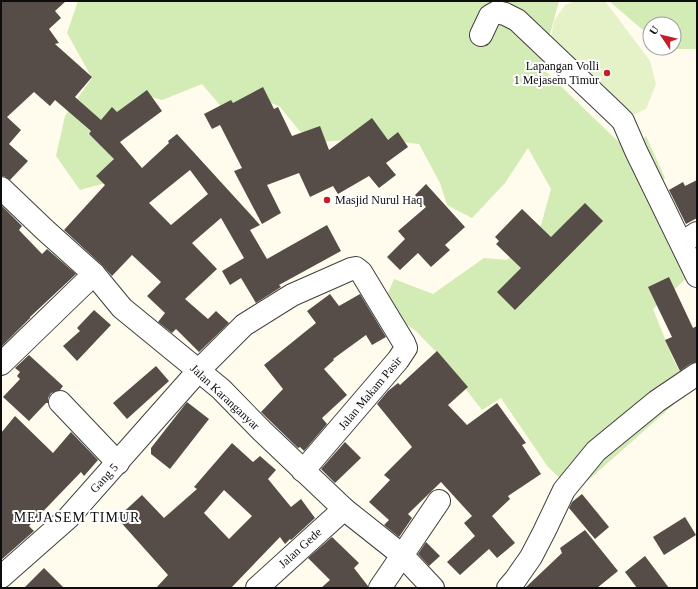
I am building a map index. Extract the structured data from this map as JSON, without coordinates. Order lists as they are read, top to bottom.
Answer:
{
  "streets": {
    "street": [
      "Jalan Makam Pasir",
      "Jalan Karanganyar",
      "Gang 5",
      "Jalan Gede"
    ]
  },
  "crossings": [
    ["Jalan Makam Pasir", "Jalan Karanganyar"],
    ["Jalan Makam Pasir", "Gang 5"],
    ["Jalan Karanganyar", "Gang 5"],
    ["Jalan Karanganyar", "Jalan Gede"]
  ],
  "districts": ["MEJASEM TIMUR"],
  "places": ["Lapangan Volli 1 Mejasem Timur", "Masjid Nurul Haq"],
  "north": "top left"
}
